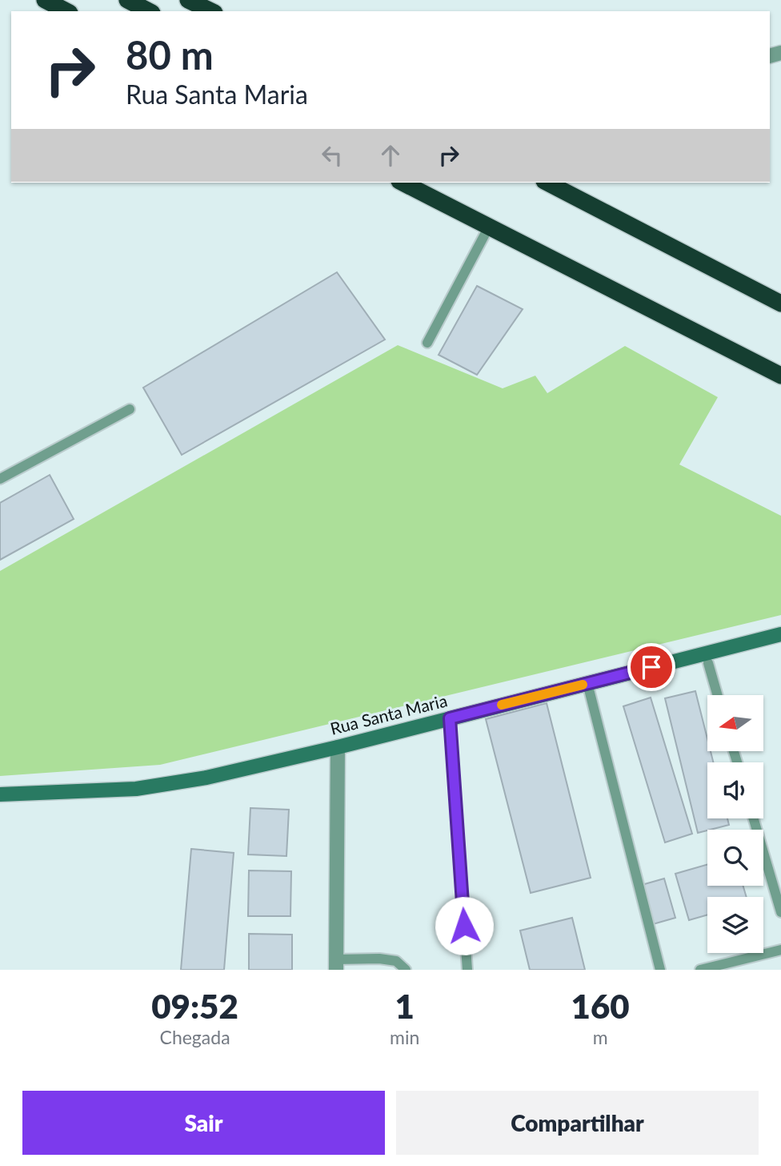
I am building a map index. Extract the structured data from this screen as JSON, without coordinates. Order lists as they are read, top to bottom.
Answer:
{
  "streets": {
    "street": ["Rua Santa Maria"]
  },
  "north": "left",
  "page": {
    "turn": ["80 m", "Rua Santa Maria"],
    "eta": [
      "09:52",
      "Chegada",
      "1",
      "min",
      "160",
      "m"
    ],
    "buttons": ["Sair", "Compartilhar"]
  }
}
